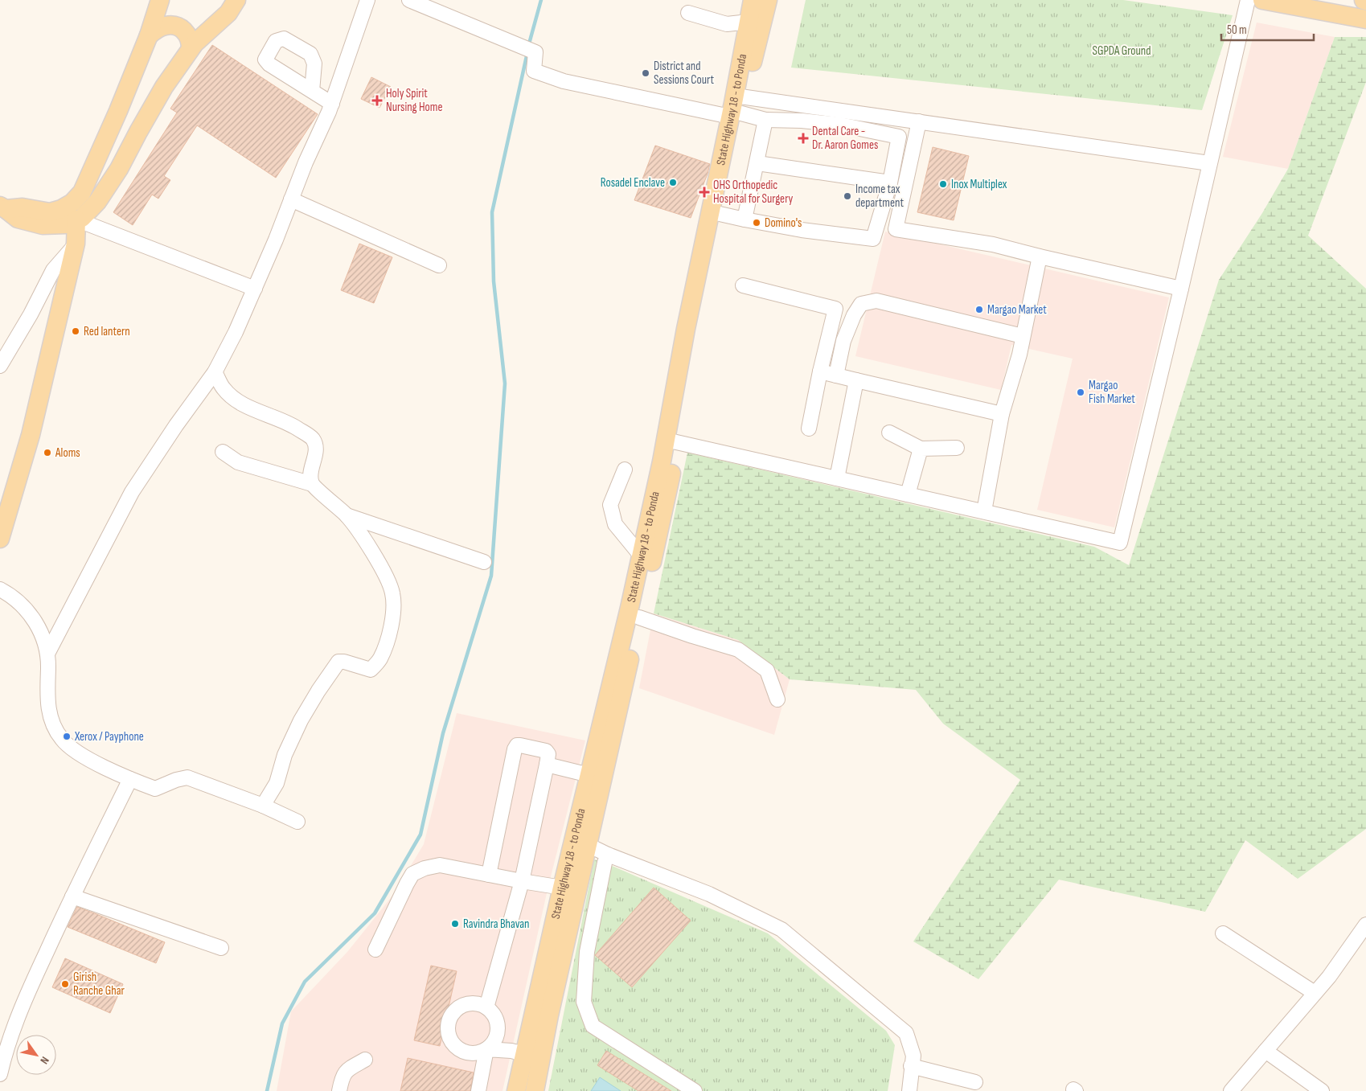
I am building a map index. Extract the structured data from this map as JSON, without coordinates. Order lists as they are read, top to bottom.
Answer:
{
  "streets": {
    "main road": ["State Highway 18 - to Ponda"]
  },
  "parks": ["SGPDA Ground"],
  "places": {
    "other": [
      "District and Sessions Court",
      "Rosadel Enclave",
      "Inox Multiplex",
      "Income tax department",
      "Domino's",
      "Margao Market",
      "Red lantern",
      "Margao Fish Market",
      "Aloms",
      "Xerox / Payphone",
      "Ravindra Bhavan",
      "Girish Ranche Ghar"
    ],
    "health": ["Holy Spirit Nursing Home", "Dental Care - Dr. Aaron Gomes", "OHS Orthopedic Hospital for Surgery"]
  },
  "scale_bar": "50 m",
  "north": "bottom right"
}
